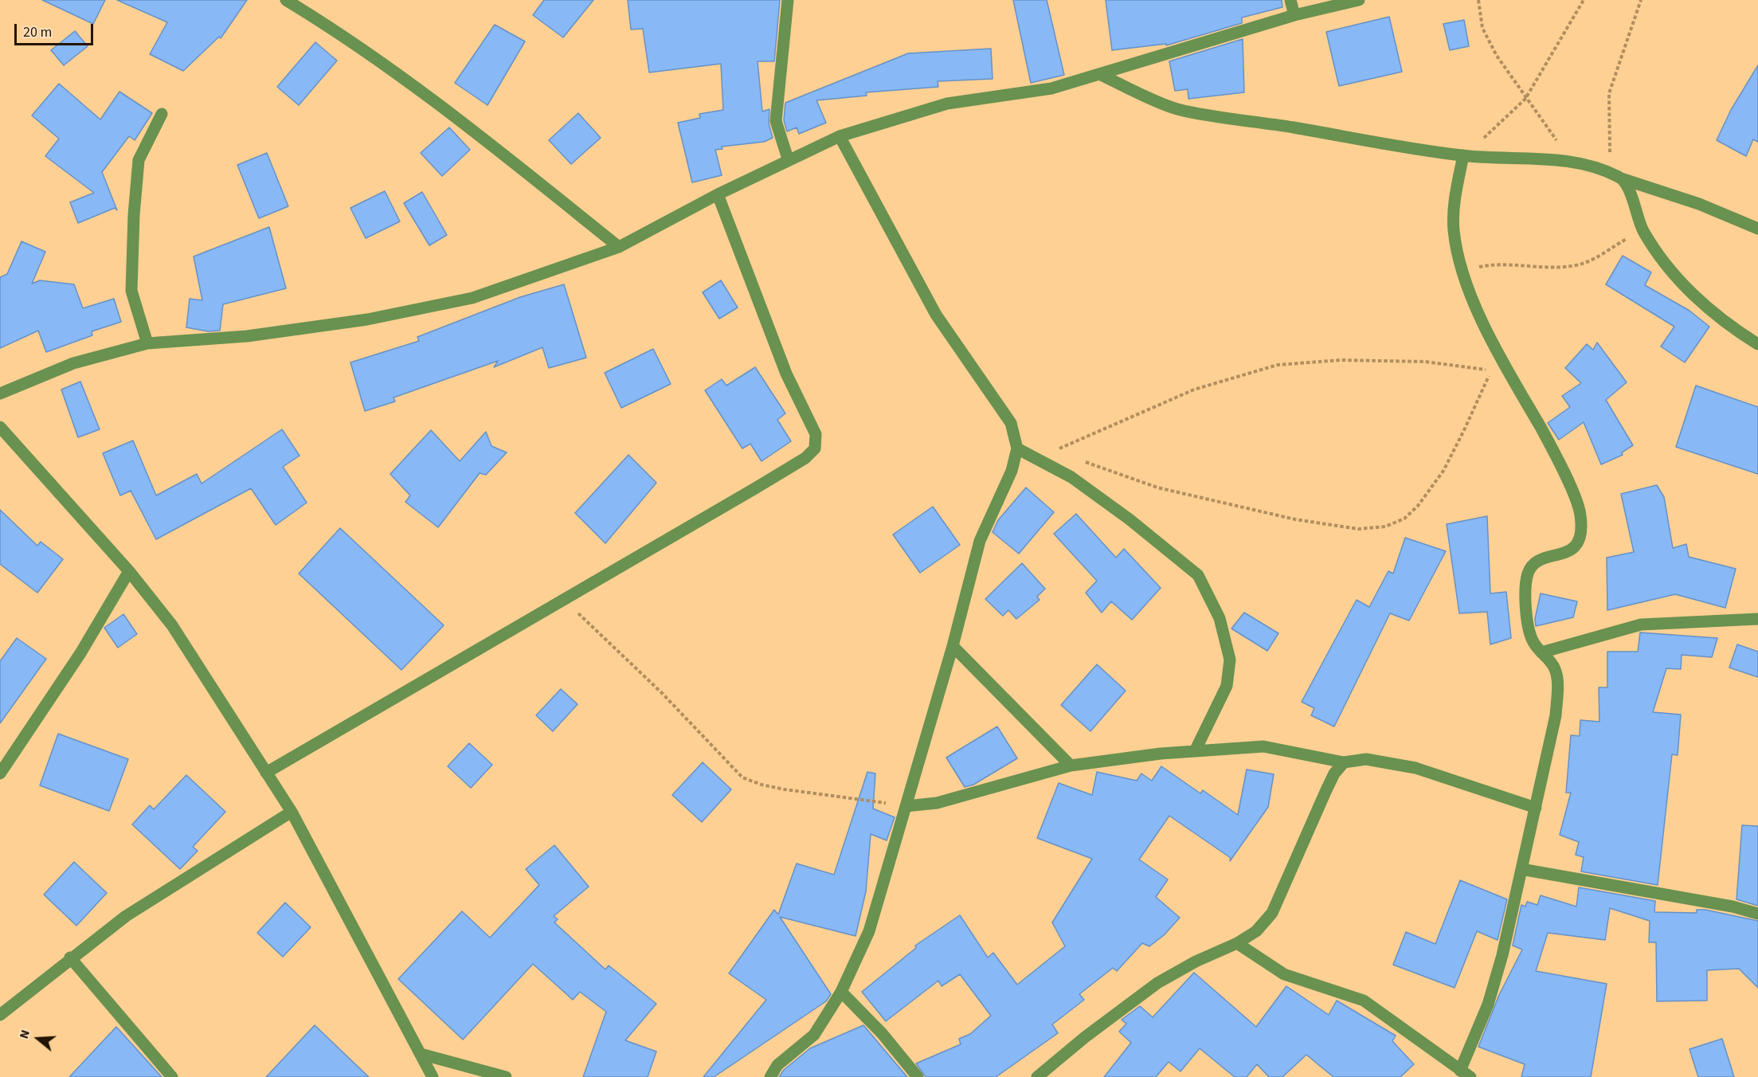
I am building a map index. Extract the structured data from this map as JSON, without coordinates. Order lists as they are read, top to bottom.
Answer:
{
  "scale_bar": "20 m",
  "north": "left"
}
